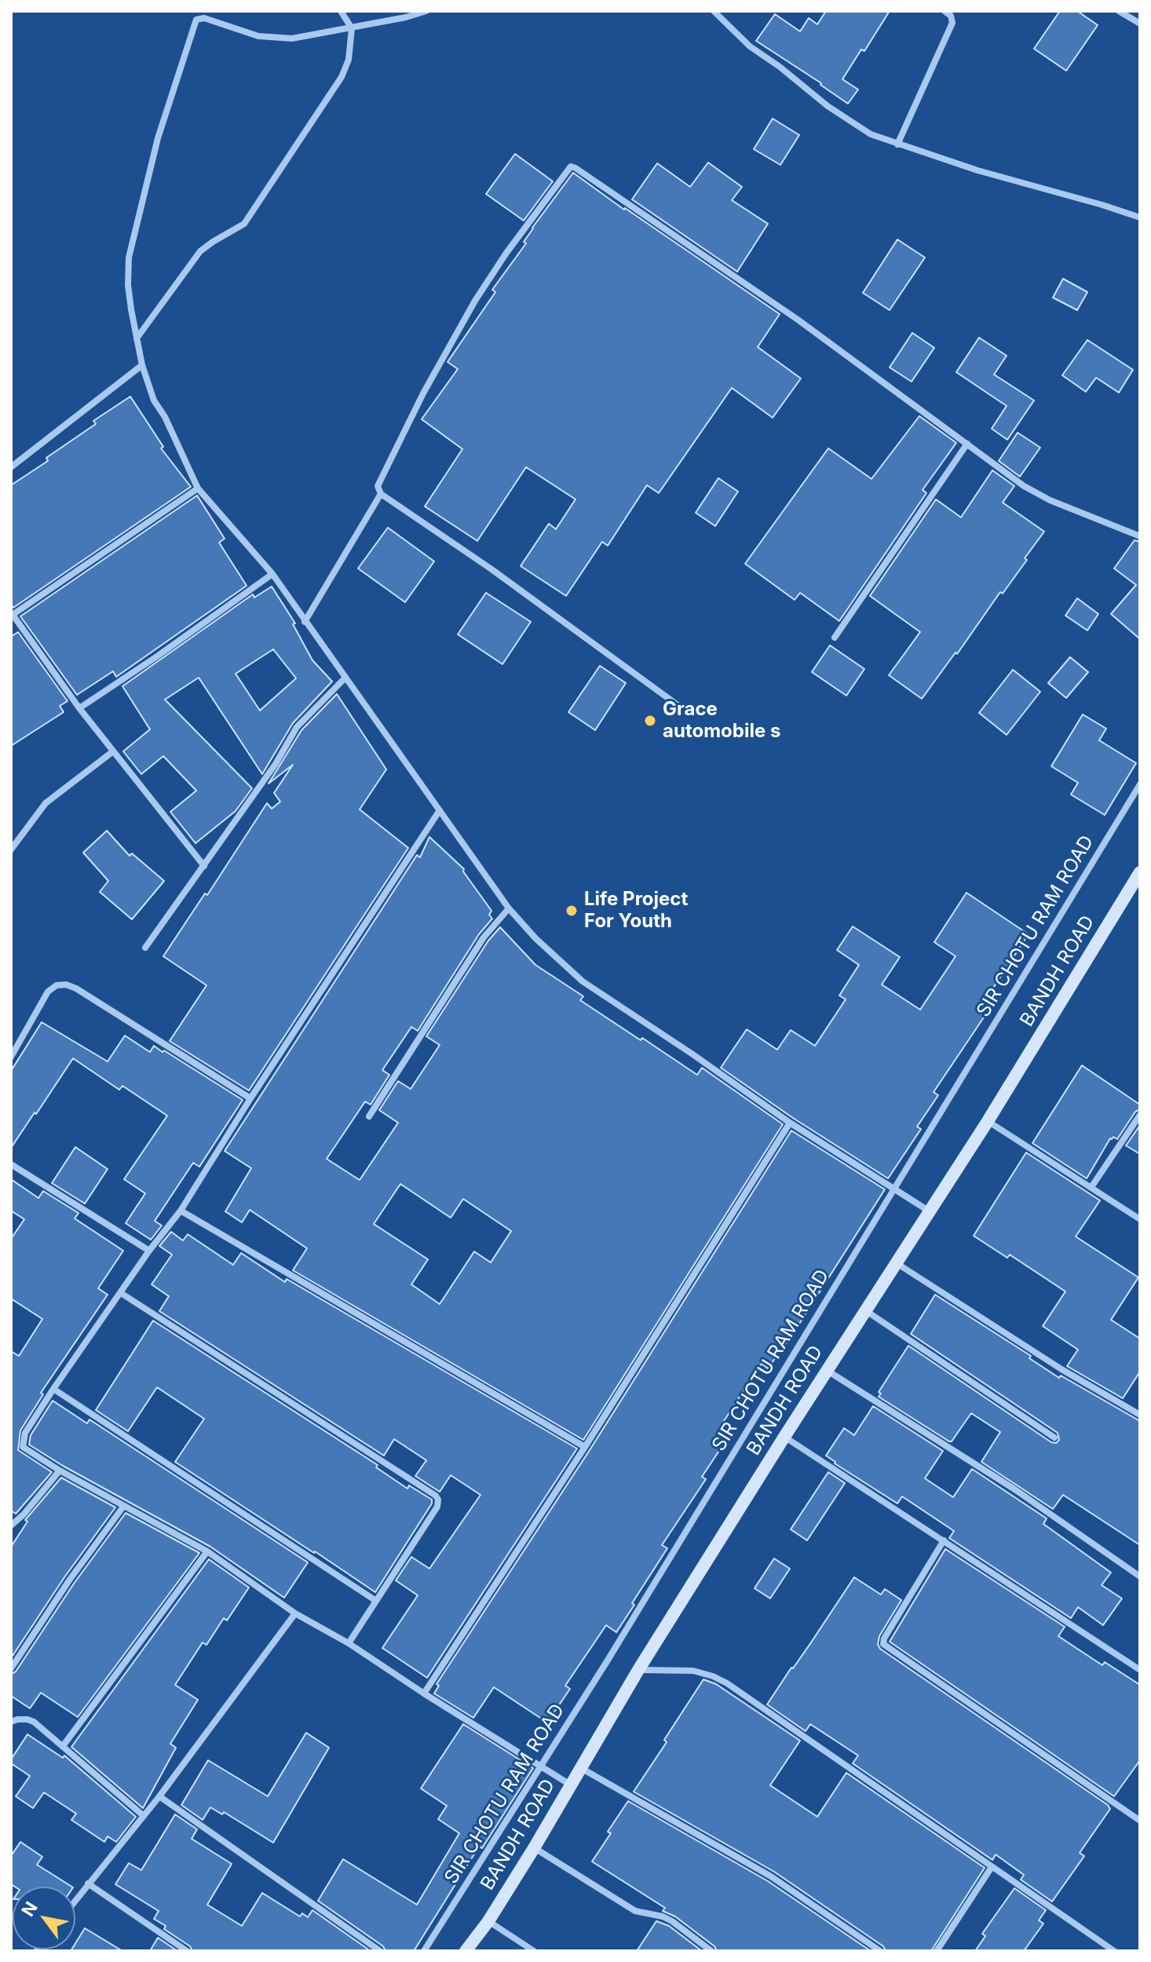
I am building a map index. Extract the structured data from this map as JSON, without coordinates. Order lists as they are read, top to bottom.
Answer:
{
  "streets": {
    "street": ["SIR CHOTU RAM ROAD", "BANDH ROAD"]
  },
  "places": ["Grace automobile s", "Life Project For Youth"],
  "north": "top left"
}
